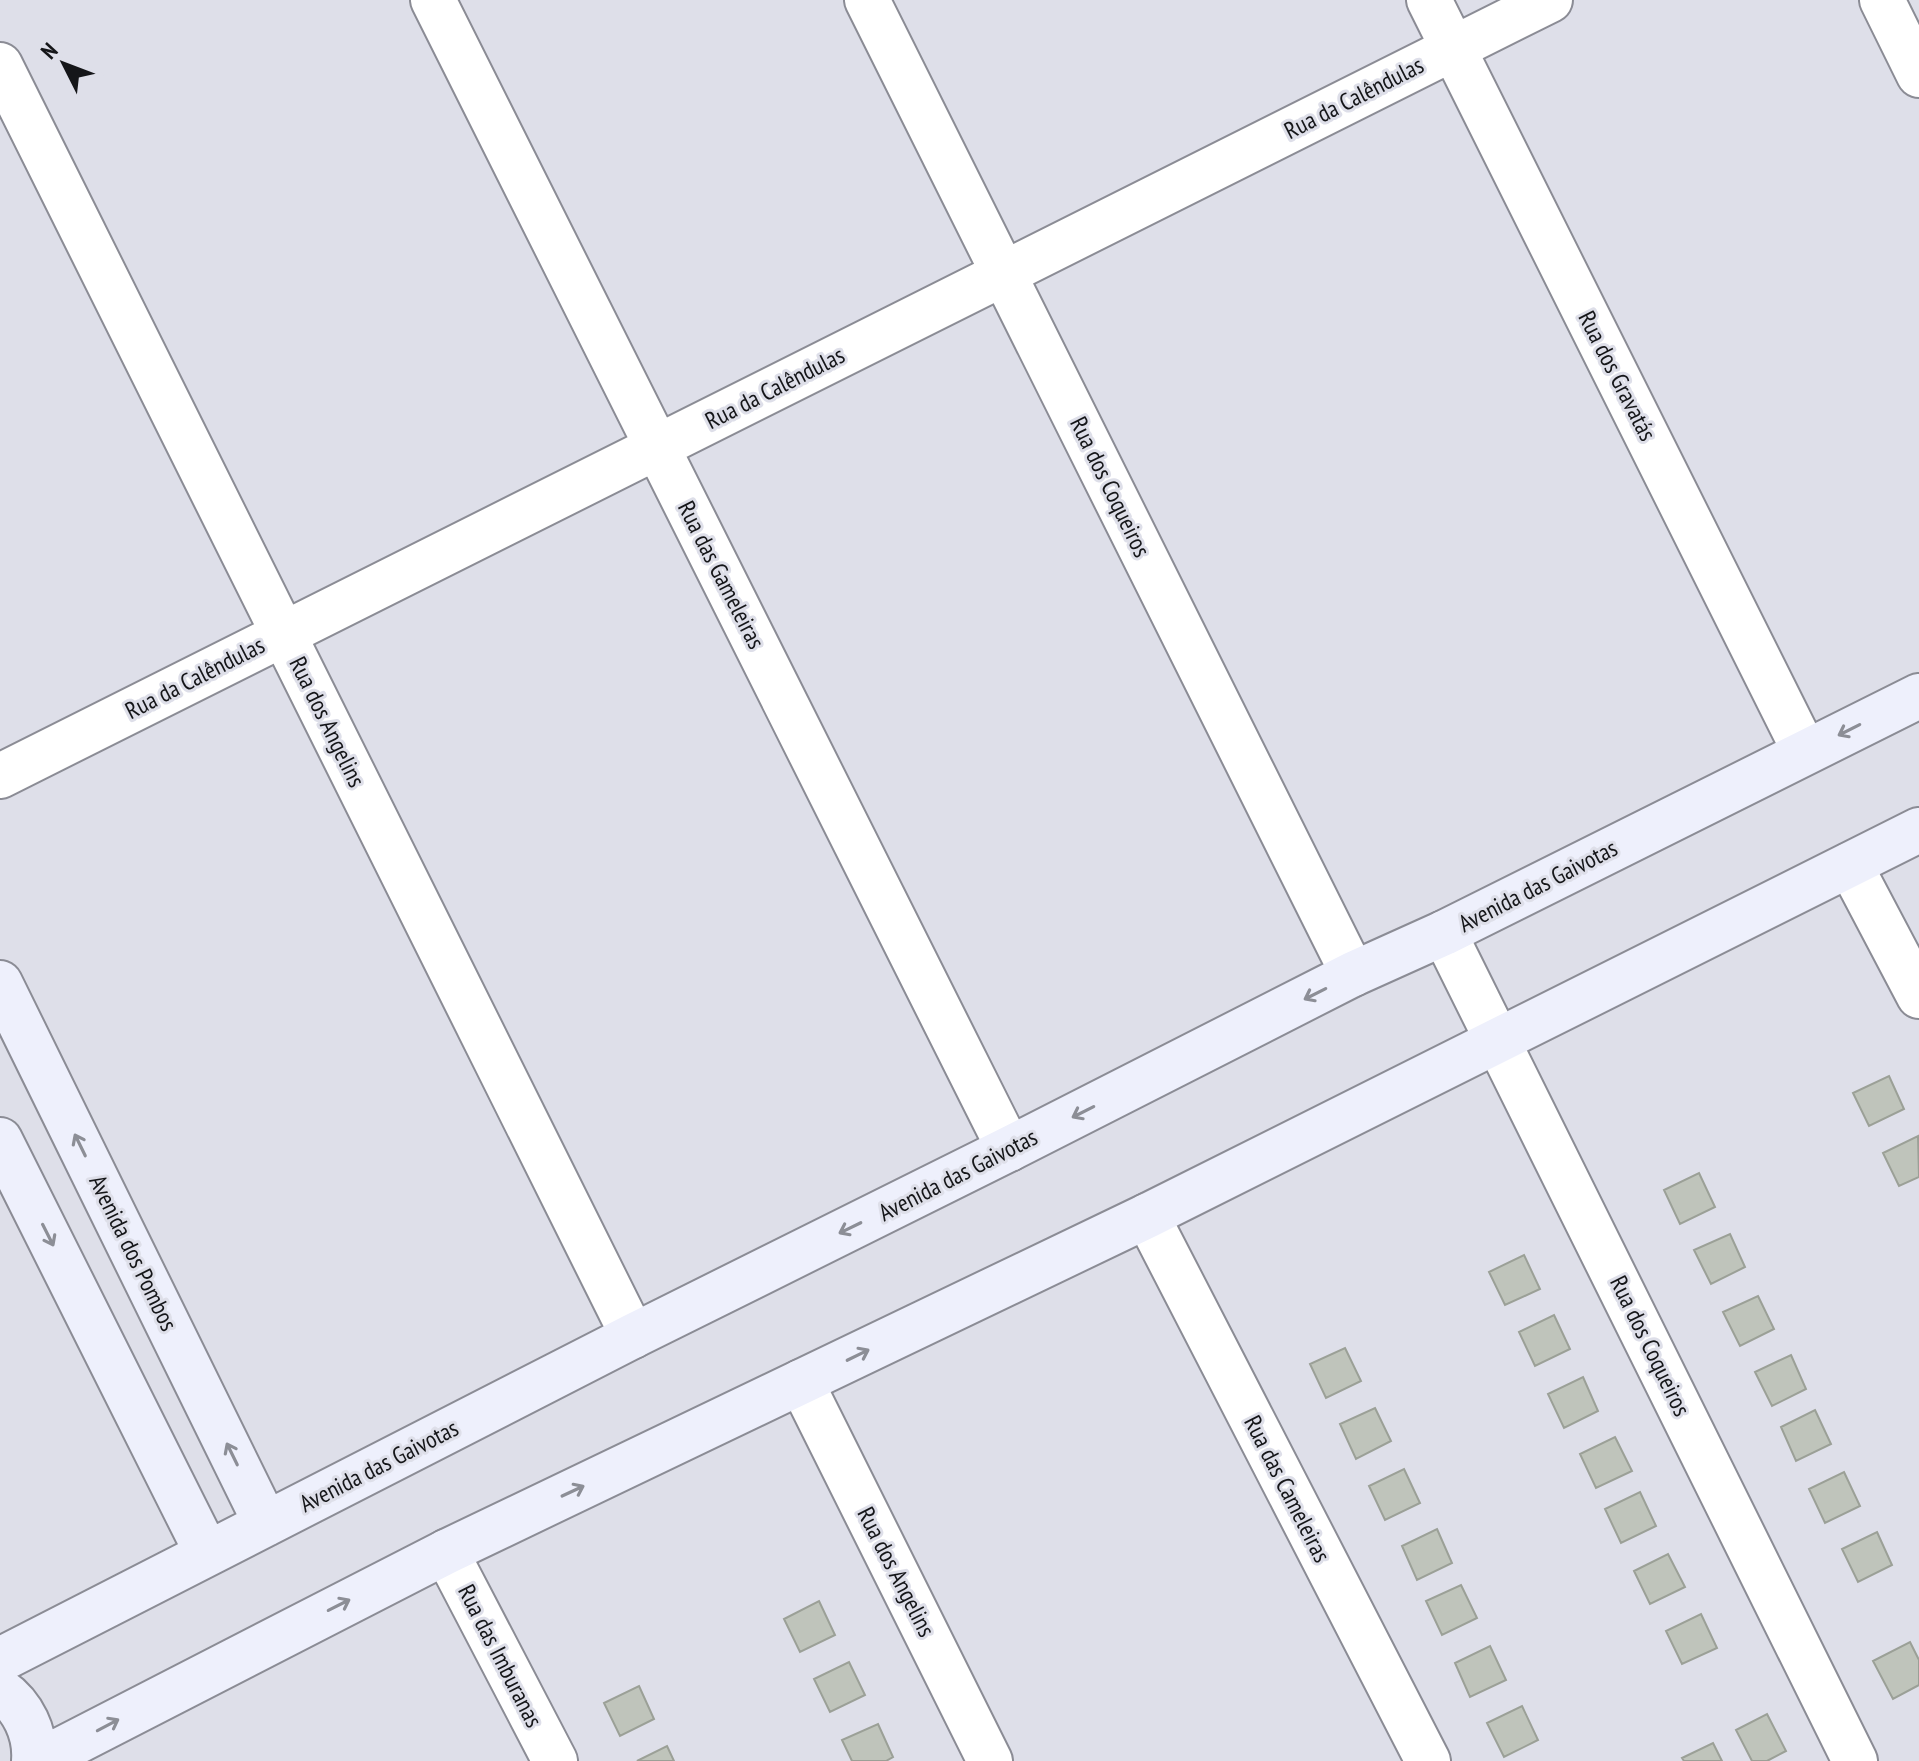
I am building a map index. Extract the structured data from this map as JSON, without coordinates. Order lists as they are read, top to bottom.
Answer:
{
  "streets": {
    "street": [
      "Rua da Calêndulas",
      "Rua dos Gravatás",
      "Rua dos Coqueiros",
      "Rua das Gameleiras",
      "Rua dos Angelins",
      "Avenida das Gaivotas",
      "Avenida dos Pombos",
      "Rua das Cameleiras",
      "Rua das Imburanas"
    ]
  },
  "crossings": [
    ["Rua da Calêndulas", "Rua dos Gravatás"],
    ["Rua da Calêndulas", "Rua dos Coqueiros"],
    ["Rua da Calêndulas", "Rua das Gameleiras"],
    ["Rua da Calêndulas", "Rua dos Angelins"],
    ["Rua dos Gravatás", "Avenida das Gaivotas"],
    ["Rua dos Coqueiros", "Avenida das Gaivotas"],
    ["Rua das Gameleiras", "Avenida das Gaivotas"],
    ["Rua dos Angelins", "Avenida das Gaivotas"],
    ["Avenida das Gaivotas", "Avenida dos Pombos"]
  ],
  "north": "top left"
}
